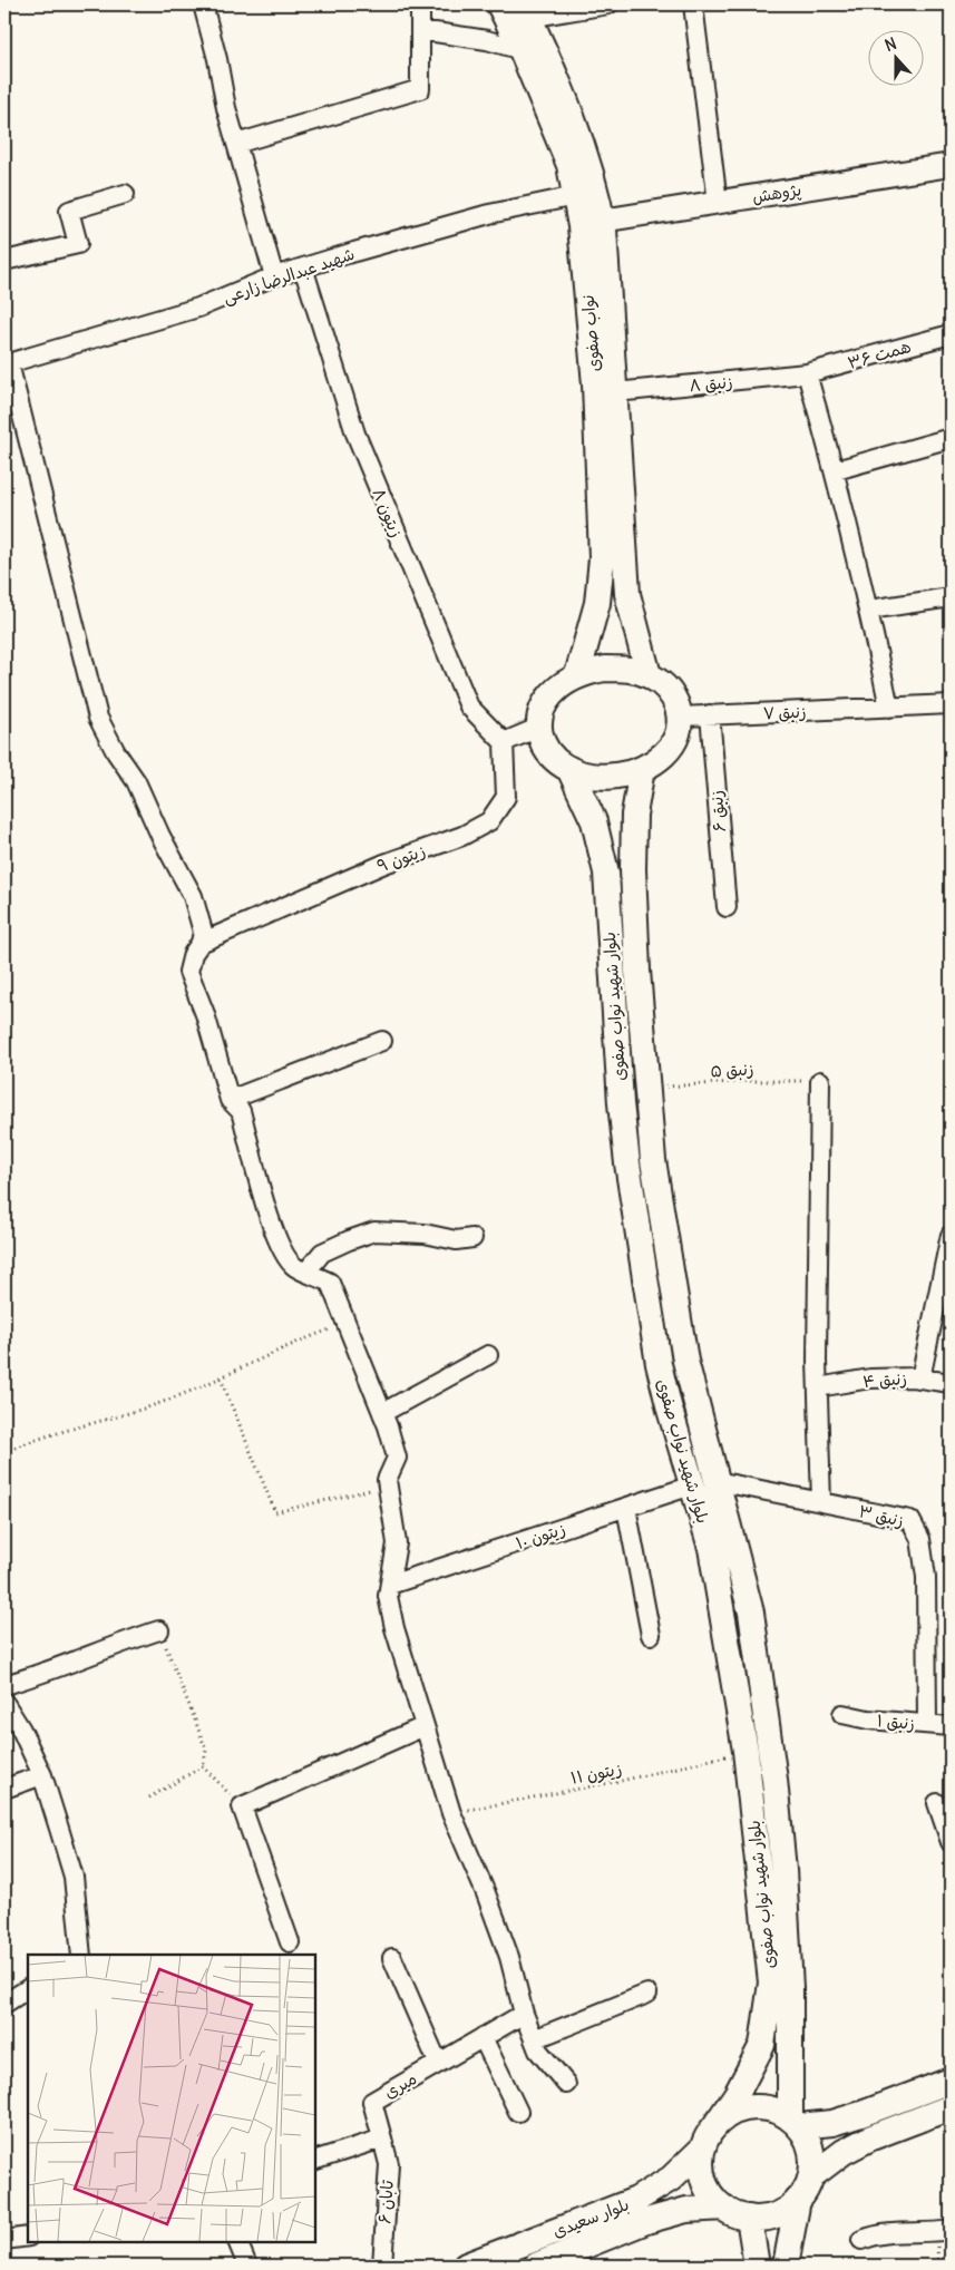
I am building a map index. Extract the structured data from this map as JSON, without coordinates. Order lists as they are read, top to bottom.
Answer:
{
  "streets": {
    "main road": ["نواب صفوی", "بلوار شهید نواب صفوی", "بلوار سعیدی"],
    "street": [
      "پژوهش",
      "شهید عبدالرضا زارعی",
      "همت ۳۶",
      "زنبق ۸",
      "زیتون ۸",
      "زنبق ۷",
      "زنبق ۶",
      "زیتون ۹",
      "زنبق ۴",
      "زنبق ۳",
      "زیتون ۱۰",
      "زنبق ۱",
      "میری",
      "تابان ۶"
    ],
    "path": ["زنبق ۵", "زیتون ۱۱"]
  },
  "crossings": [
    ["پژوهش", "نواب صفوی"],
    ["شهید عبدالرضا زارعی", "نواب صفوی"],
    ["شهید عبدالرضا زارعی", "زیتون ۸"],
    ["نواب صفوی", "زنبق ۸"],
    ["نواب صفوی", "زنبق ۷"],
    ["نواب صفوی", "بلوار شهید نواب صفوی"],
    ["همت ۳۶", "زنبق ۸"],
    ["زیتون ۸", "زیتون ۹"],
    ["زنبق ۷", "زنبق ۶"],
    ["زنبق ۷", "بلوار شهید نواب صفوی"],
    ["بلوار شهید نواب صفوی", "زنبق ۵"],
    ["بلوار شهید نواب صفوی", "زنبق ۳"],
    ["بلوار شهید نواب صفوی", "زیتون ۱۰"],
    ["بلوار شهید نواب صفوی", "زیتون ۱۱"],
    ["بلوار شهید نواب صفوی", "بلوار سعیدی"],
    ["زنبق ۳", "زنبق ۱"],
    ["میری", "تابان ۶"]
  ],
  "north": "top"
}
